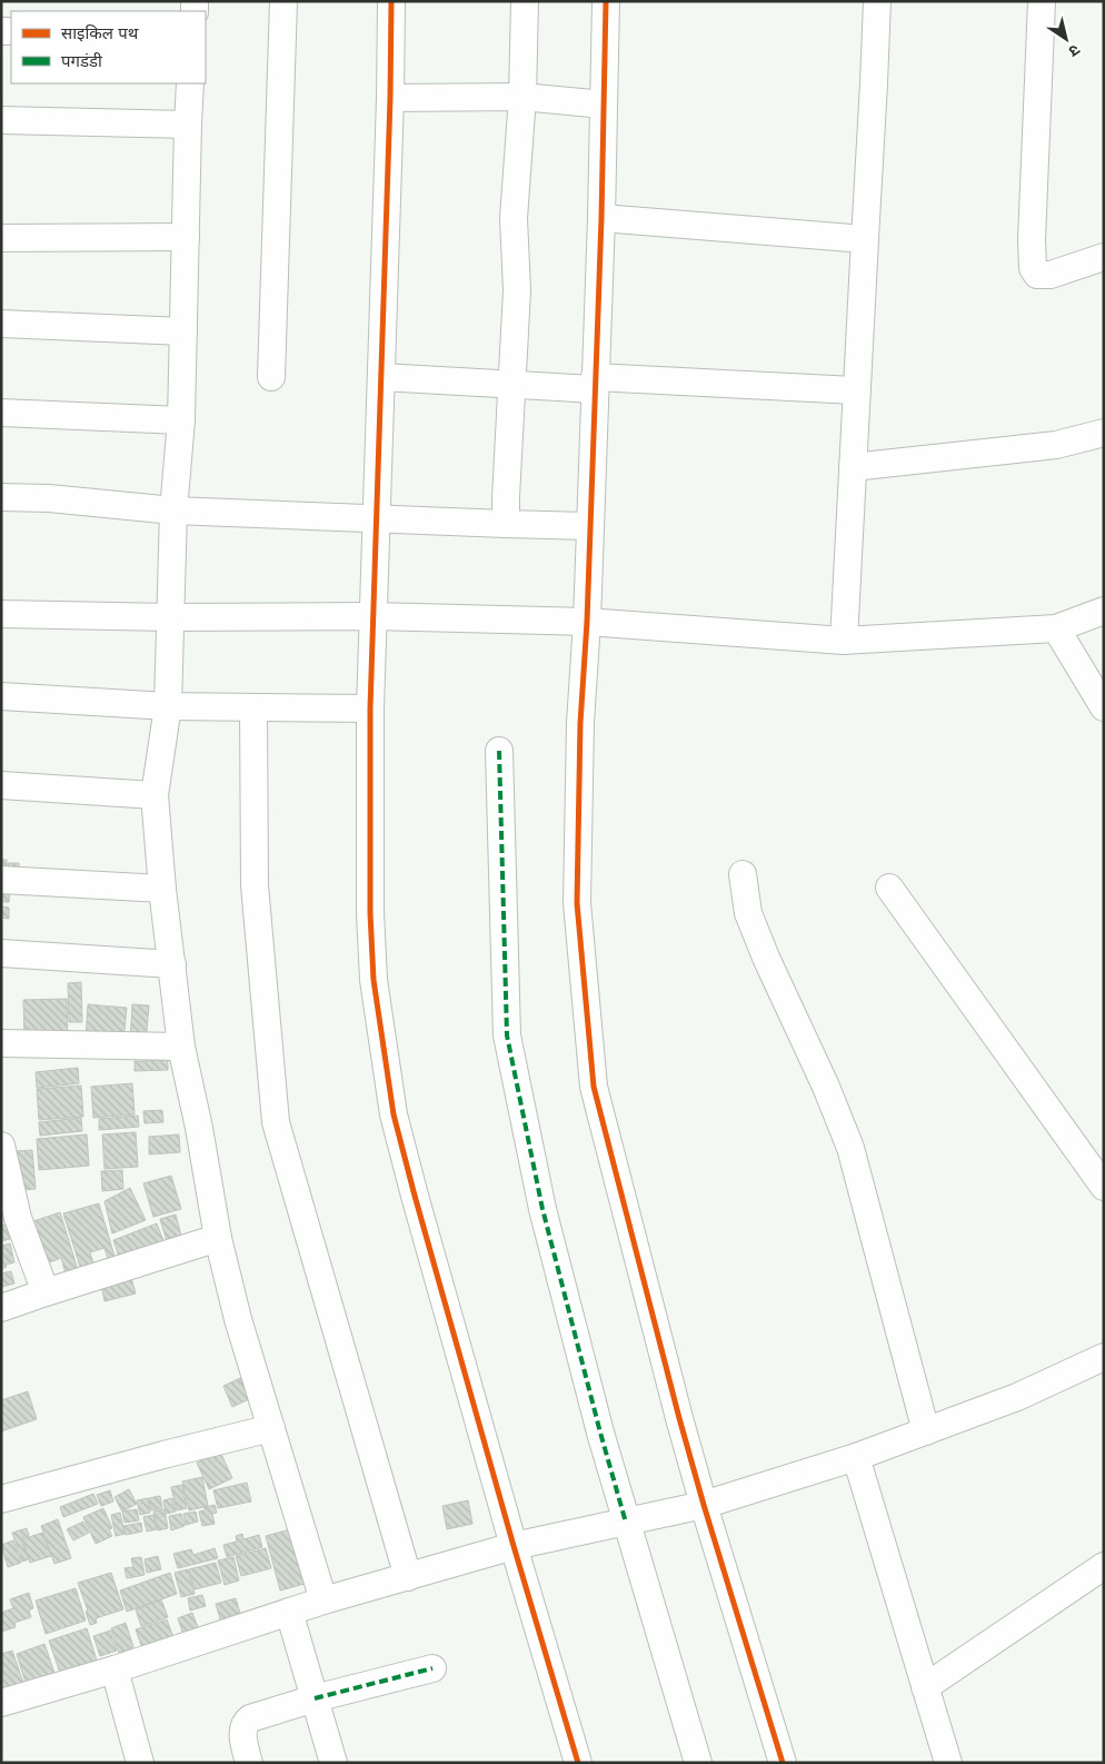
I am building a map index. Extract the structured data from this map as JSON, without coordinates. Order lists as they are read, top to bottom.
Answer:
{
  "legend": ["साइकिल पथ", "पगडंडी"],
  "north": "bottom right"
}
